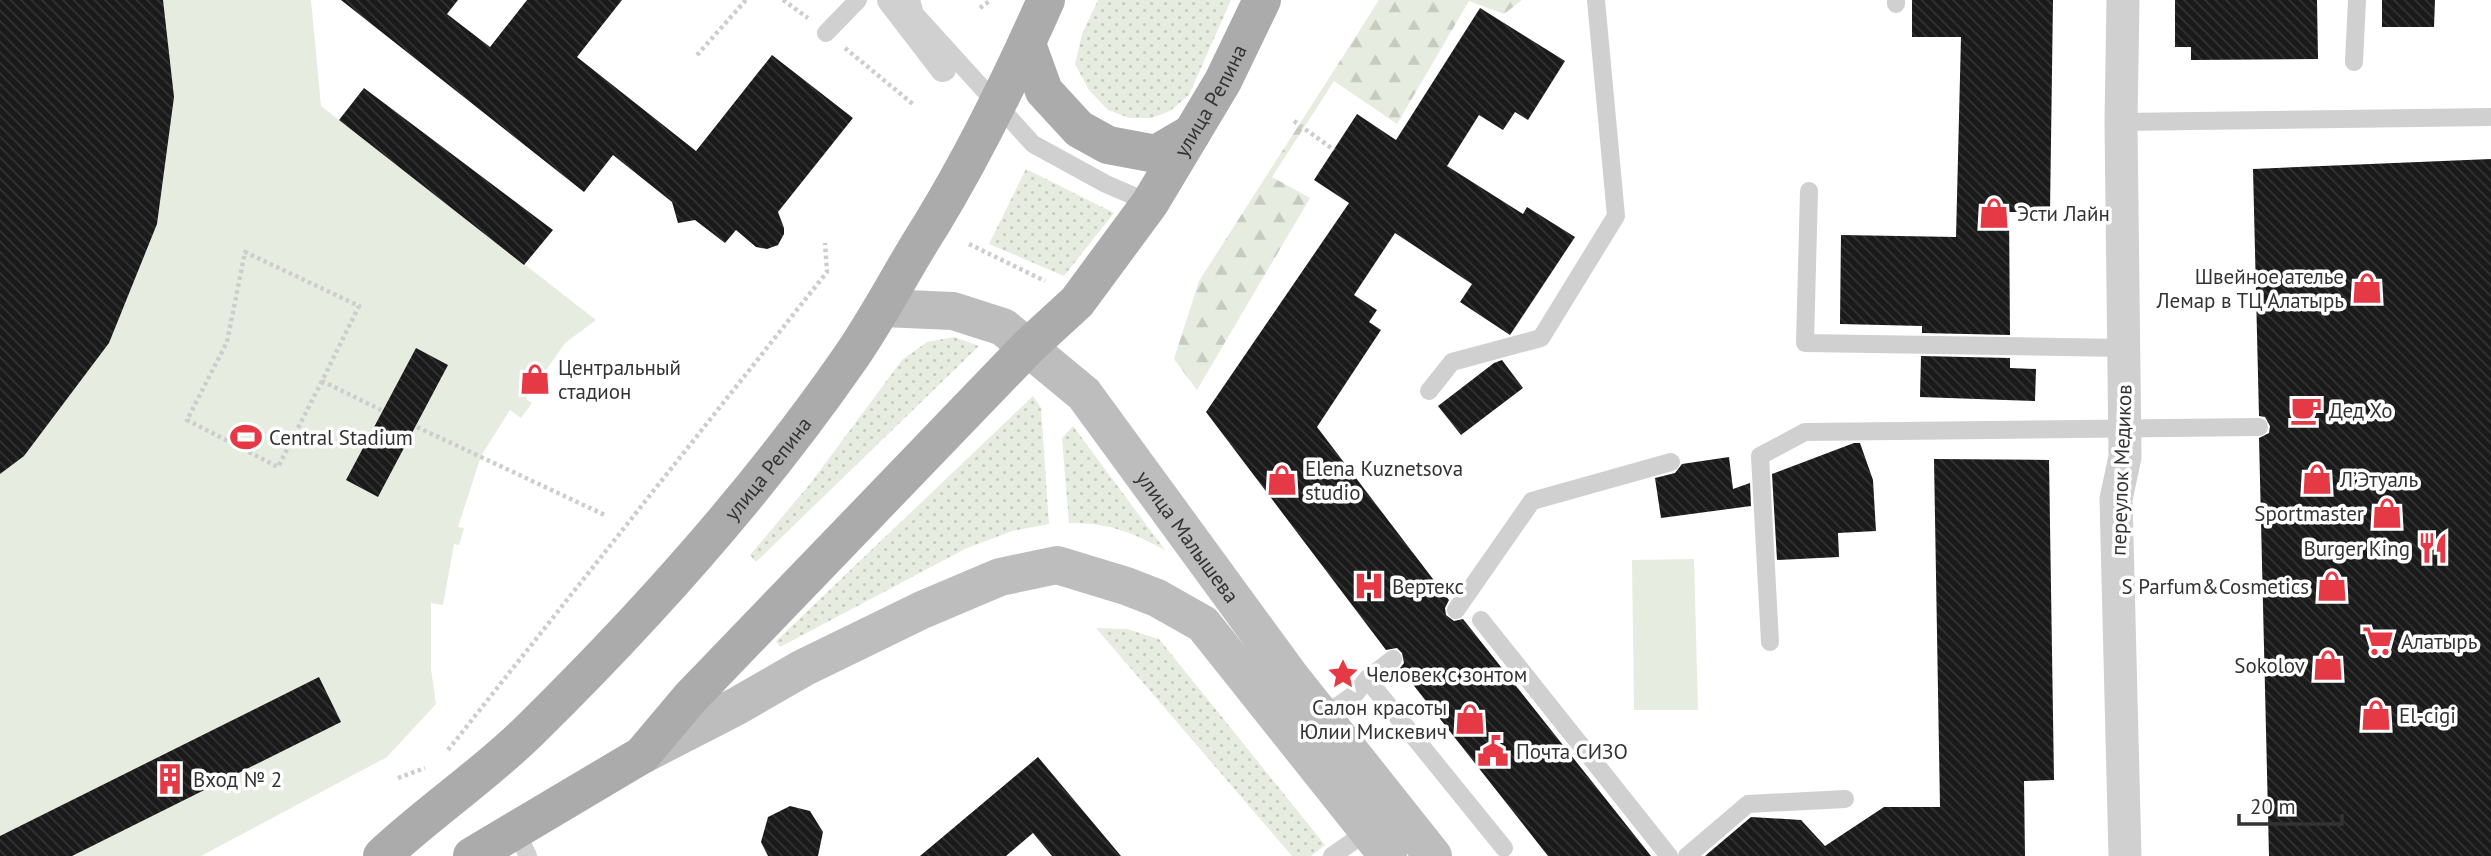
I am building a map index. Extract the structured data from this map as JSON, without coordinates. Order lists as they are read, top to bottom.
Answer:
{
  "streets": {
    "main road": ["улица Репина", "улица Малышева"],
    "street": ["переулок Медиков"]
  },
  "crossings": [
    ["улица Репина", "улица Малышева"]
  ],
  "places": {
    "shop": [
      "Эсти Лайн",
      "Швейное ателье Лемар в ТЦ Алатырь",
      "Центральный стадион",
      "Л’Этуаль",
      "Elena Kuznetsova studio",
      "Sportmaster",
      "S Parfum&Cosmetics",
      "Sokolov",
      "El-cigi",
      "Салон красоты Юлии Мискевич"
    ],
    "cafe": ["Дед Хо"],
    "sports": ["Central Stadium"],
    "restaurant": ["Burger King"],
    "hospital": ["Вертекс"],
    "supermarket": ["Алатырь"],
    "place": ["Человек с зонтом"],
    "public building": ["Почта СИЗО"],
    "building": ["Вход № 2"]
  },
  "scale_bar": "20 m"
}
